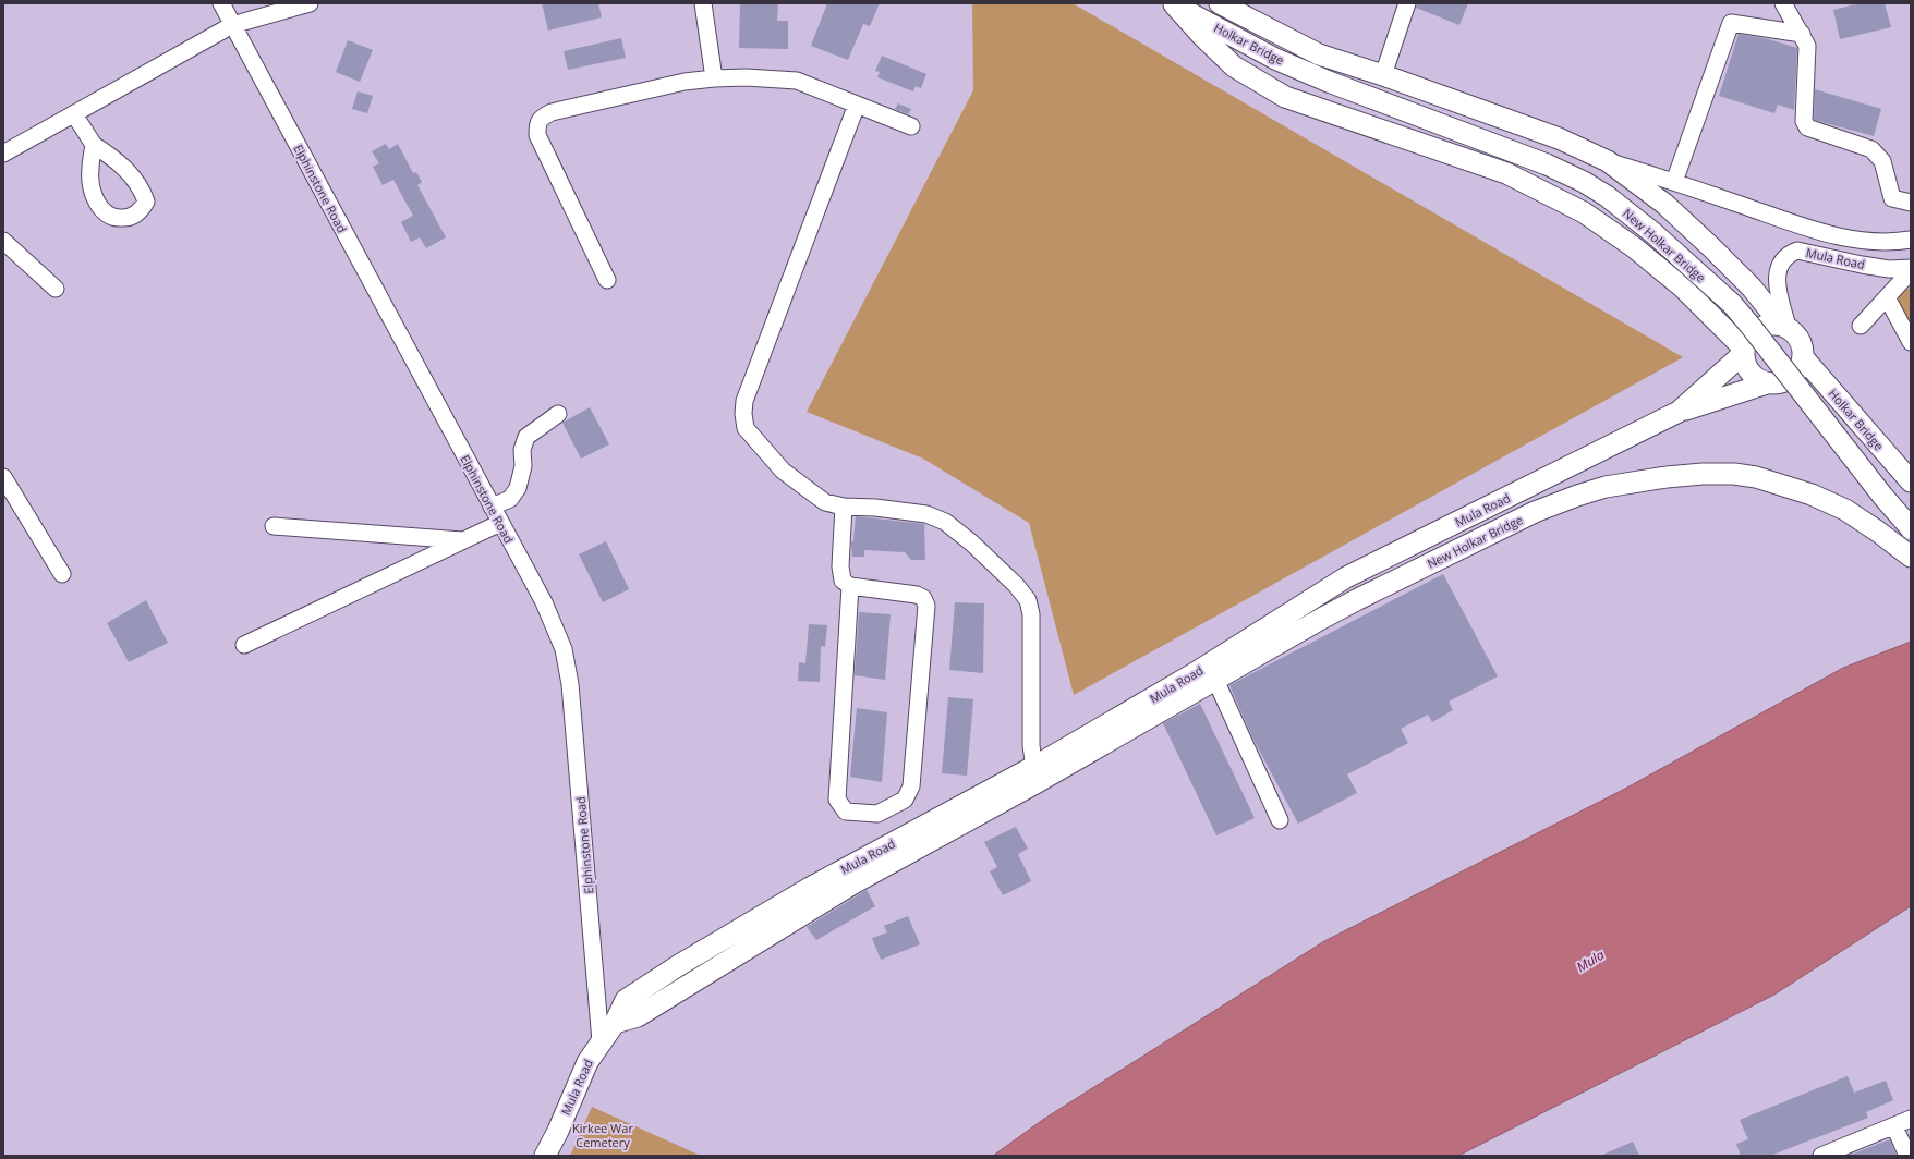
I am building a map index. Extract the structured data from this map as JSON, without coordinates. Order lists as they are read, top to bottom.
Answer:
{
  "streets": {
    "main road": ["Holkar Bridge", "New Holkar Bridge", "Mula Road"],
    "street": ["Elphinstone Road"]
  },
  "crossings": [
    ["Holkar Bridge", "New Holkar Bridge"],
    ["Holkar Bridge", "Mula Road"],
    ["Elphinstone Road", "Mula Road"],
    ["New Holkar Bridge", "Mula Road"]
  ],
  "water": ["Mula"],
  "parks": ["Kirkee War Cemetery"]
}
